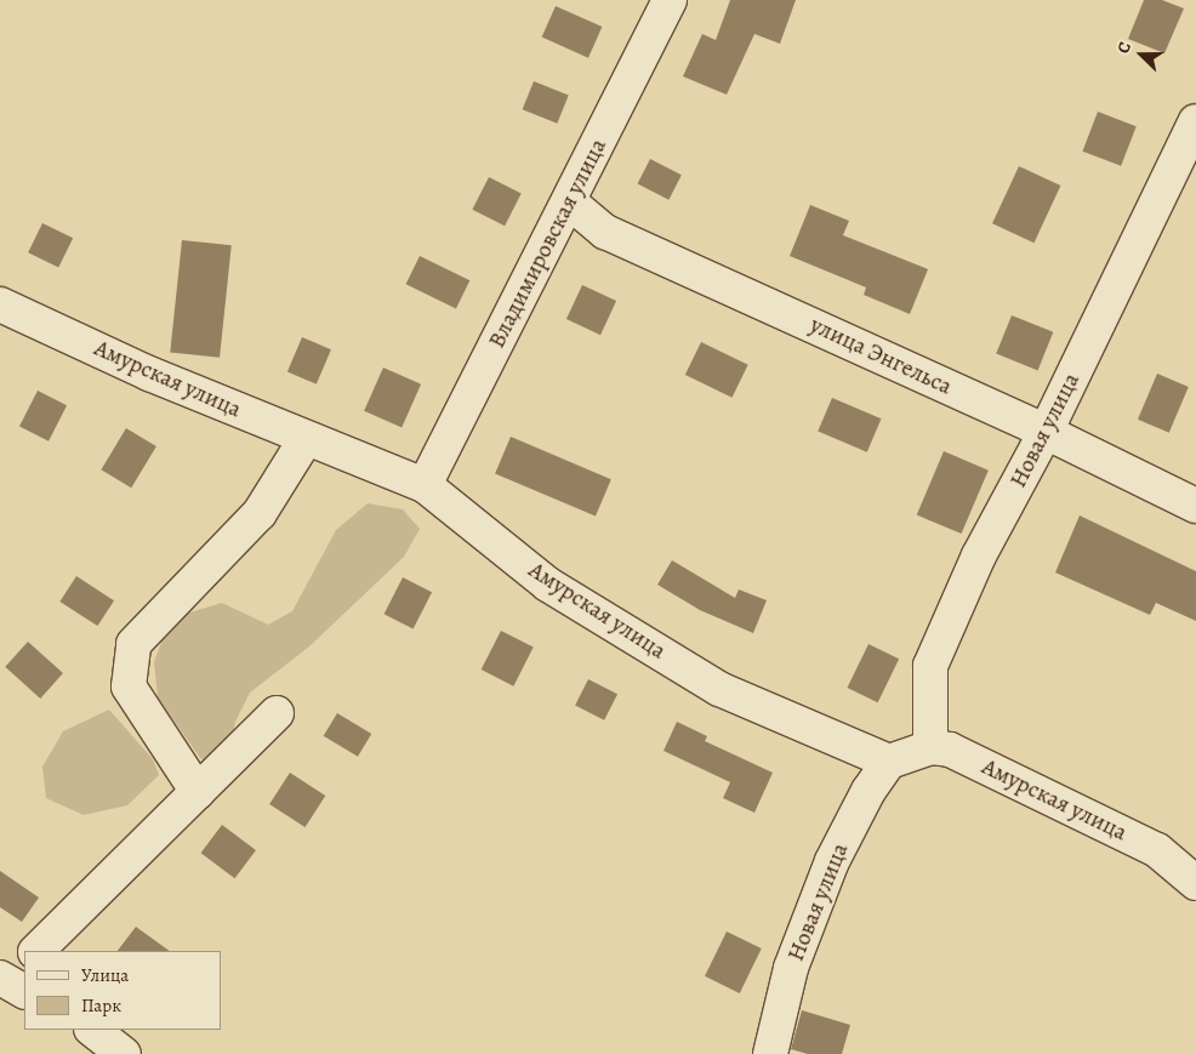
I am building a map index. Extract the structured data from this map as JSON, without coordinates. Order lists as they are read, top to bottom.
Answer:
{
  "streets": {
    "street": [
      "Владимировская улица",
      "улица Энгельса",
      "Амурская улица",
      "Новая улица"
    ]
  },
  "crossings": [
    ["Владимировская улица", "улица Энгельса"],
    ["Владимировская улица", "Амурская улица"],
    ["улица Энгельса", "Новая улица"],
    ["Амурская улица", "Новая улица"]
  ],
  "legend": ["Улица", "Парк"],
  "north": "left"
}
